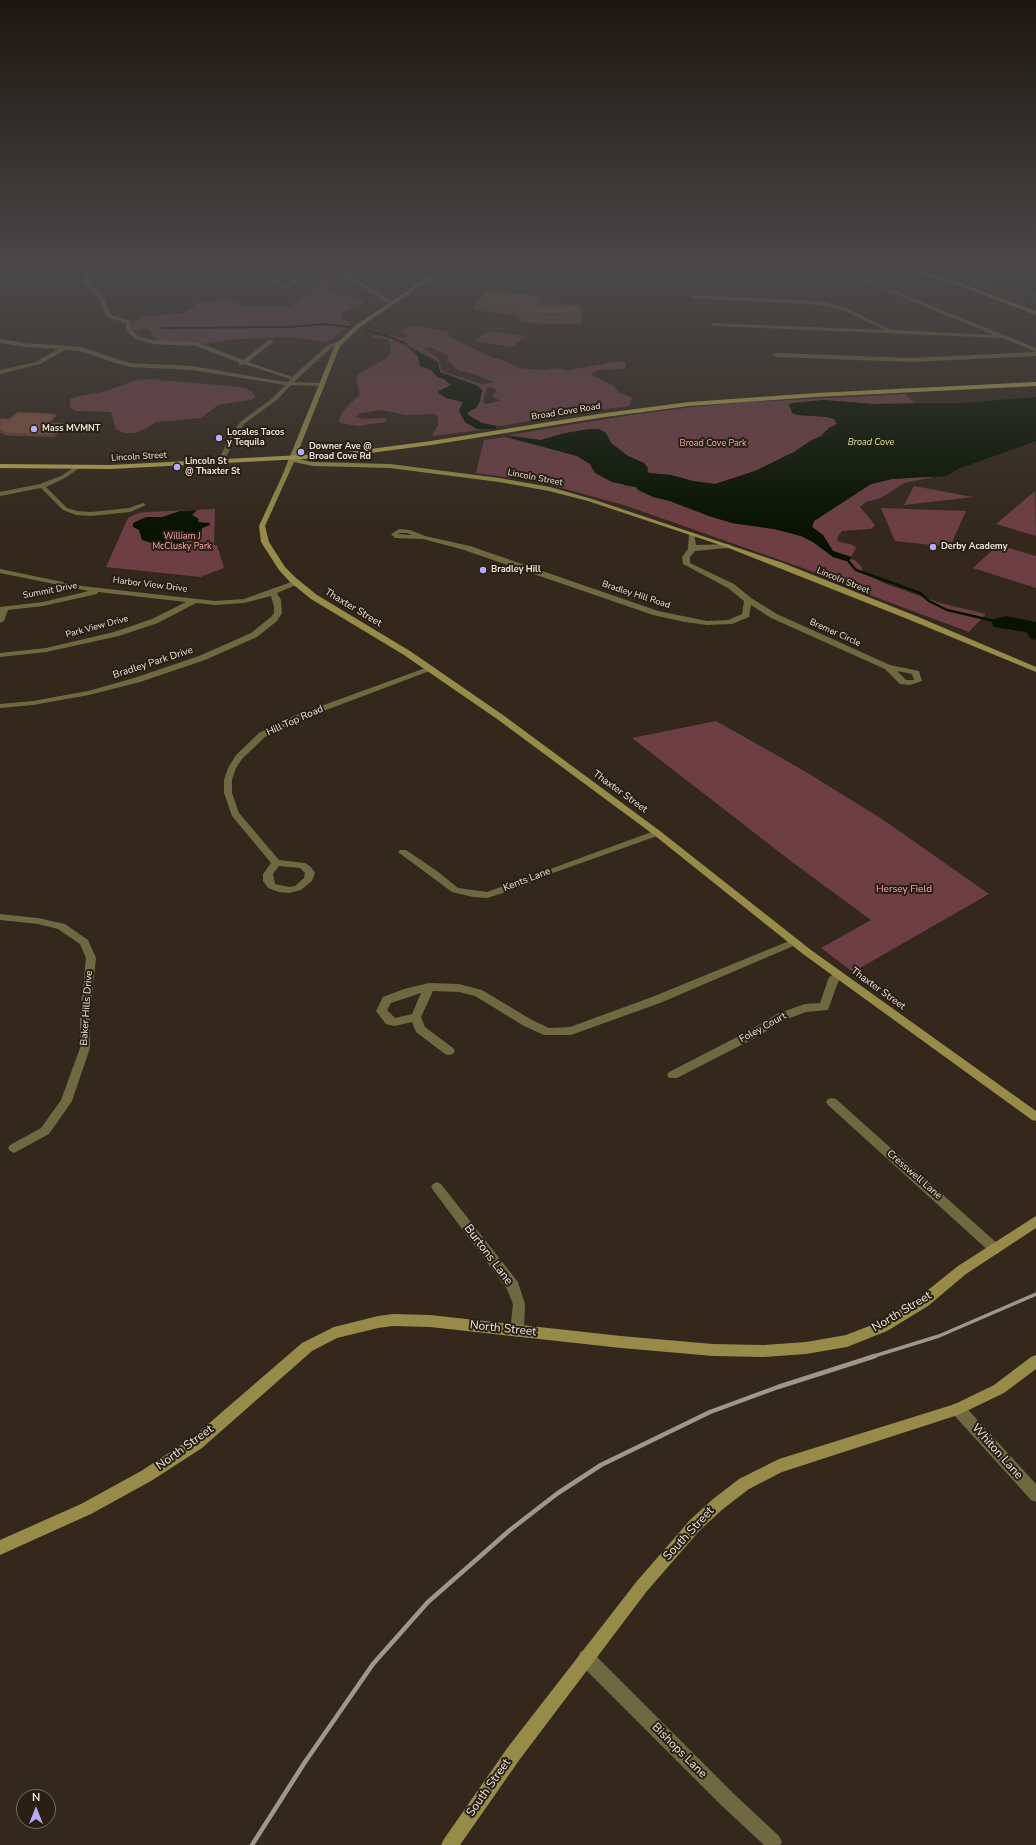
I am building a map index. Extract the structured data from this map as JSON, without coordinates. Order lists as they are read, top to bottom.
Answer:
{
  "streets": {
    "main road": ["Broad Cove Road", "Lincoln Street"],
    "street": [
      "Harbor View Drive",
      "Summit Drive",
      "Bradley Hill Road",
      "Thaxter Street",
      "Park View Drive",
      "Bremer Circle",
      "Bradley Park Drive",
      "Hill Top Road",
      "Kents Lane",
      "Baker Hills Drive",
      "Foley Court",
      "Cresswell Lane",
      "Burtons Lane",
      "North Street",
      "Whiton Lane",
      "South Street",
      "Bishops Lane"
    ]
  },
  "crossings": [
    ["Broad Cove Road", "Lincoln Street"],
    ["Broad Cove Road", "Thaxter Street"],
    ["Lincoln Street", "Thaxter Street"],
    ["Harbor View Drive", "Summit Drive"],
    ["Harbor View Drive", "Thaxter Street"],
    ["Harbor View Drive", "Park View Drive"],
    ["Harbor View Drive", "Bradley Park Drive"],
    ["Bradley Hill Road", "Bremer Circle"],
    ["Thaxter Street", "Hill Top Road"],
    ["Thaxter Street", "Kents Lane"],
    ["Thaxter Street", "Foley Court"],
    ["Cresswell Lane", "North Street"],
    ["Burtons Lane", "North Street"],
    ["Whiton Lane", "South Street"],
    ["South Street", "Bishops Lane"]
  ],
  "water": ["Broad Cove"],
  "parks": ["Broad Cove Park", "William J McClusky Park", "Hersey Field"],
  "places": [
    "Mass MVMNT",
    "Locales Tacos y Tequila",
    "Downer Ave @ Broad Cove Rd",
    "Lincoln St @ Thaxter St",
    "Derby Academy",
    "Bradley Hill"
  ],
  "north": "top"
}
